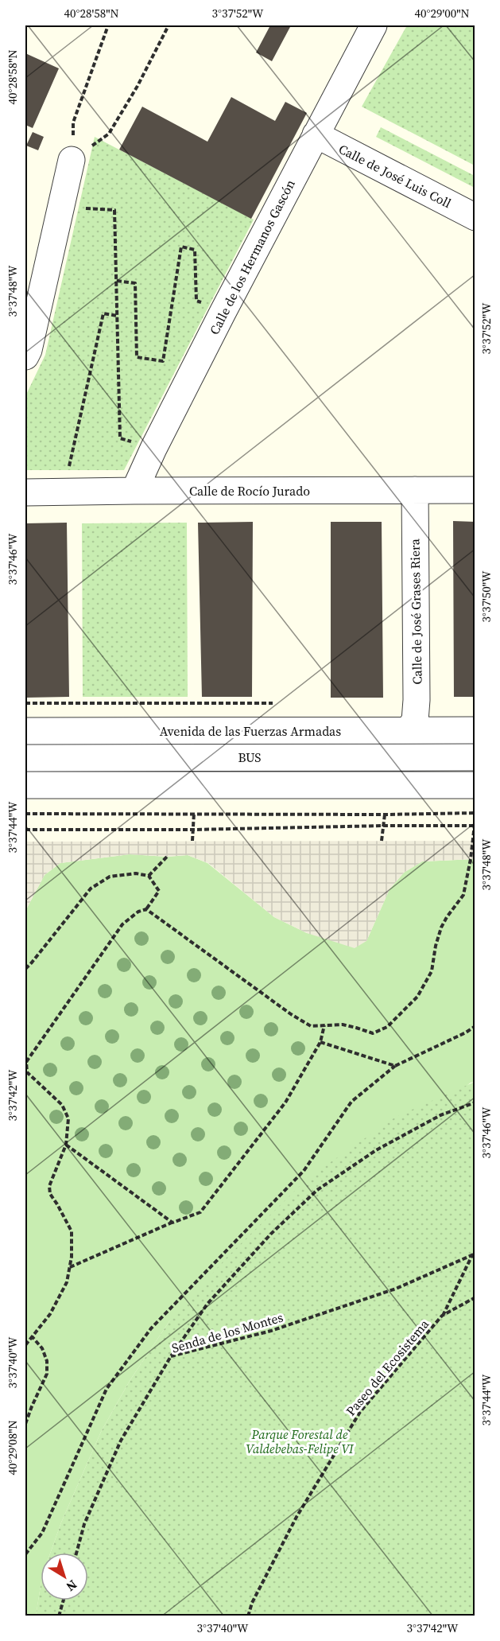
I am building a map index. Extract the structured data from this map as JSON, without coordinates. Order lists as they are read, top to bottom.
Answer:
{
  "streets": {
    "street": [
      "Calle de José Luis Coll",
      "Calle de los Hermanos Gascón",
      "Calle de Rocío Jurado",
      "Calle de José Grases Riera",
      "Avenida de las Fuerzas Armadas",
      "BUS"
    ],
    "path": ["Senda de los Montes", "Paseo del Ecosistema"]
  },
  "crossings": [
    ["Calle de José Luis Coll", "Calle de los Hermanos Gascón"],
    ["Calle de los Hermanos Gascón", "Calle de Rocío Jurado"],
    ["Calle de Rocío Jurado", "Calle de José Grases Riera"],
    ["Calle de José Grases Riera", "Avenida de las Fuerzas Armadas"]
  ],
  "parks": ["Parque Forestal de Valdebebas-Felipe VI"],
  "north": "bottom right",
  "coordinates": [
    "40°28'58\"N",
    "3°37'52\"W",
    "40°29'00\"N",
    "3°37'48\"W",
    "3°37'46\"W",
    "3°37'50\"W",
    "3°37'44\"W",
    "3°37'42\"W",
    "3°37'40\"W",
    "40°29'08\"N"
  ]
}
